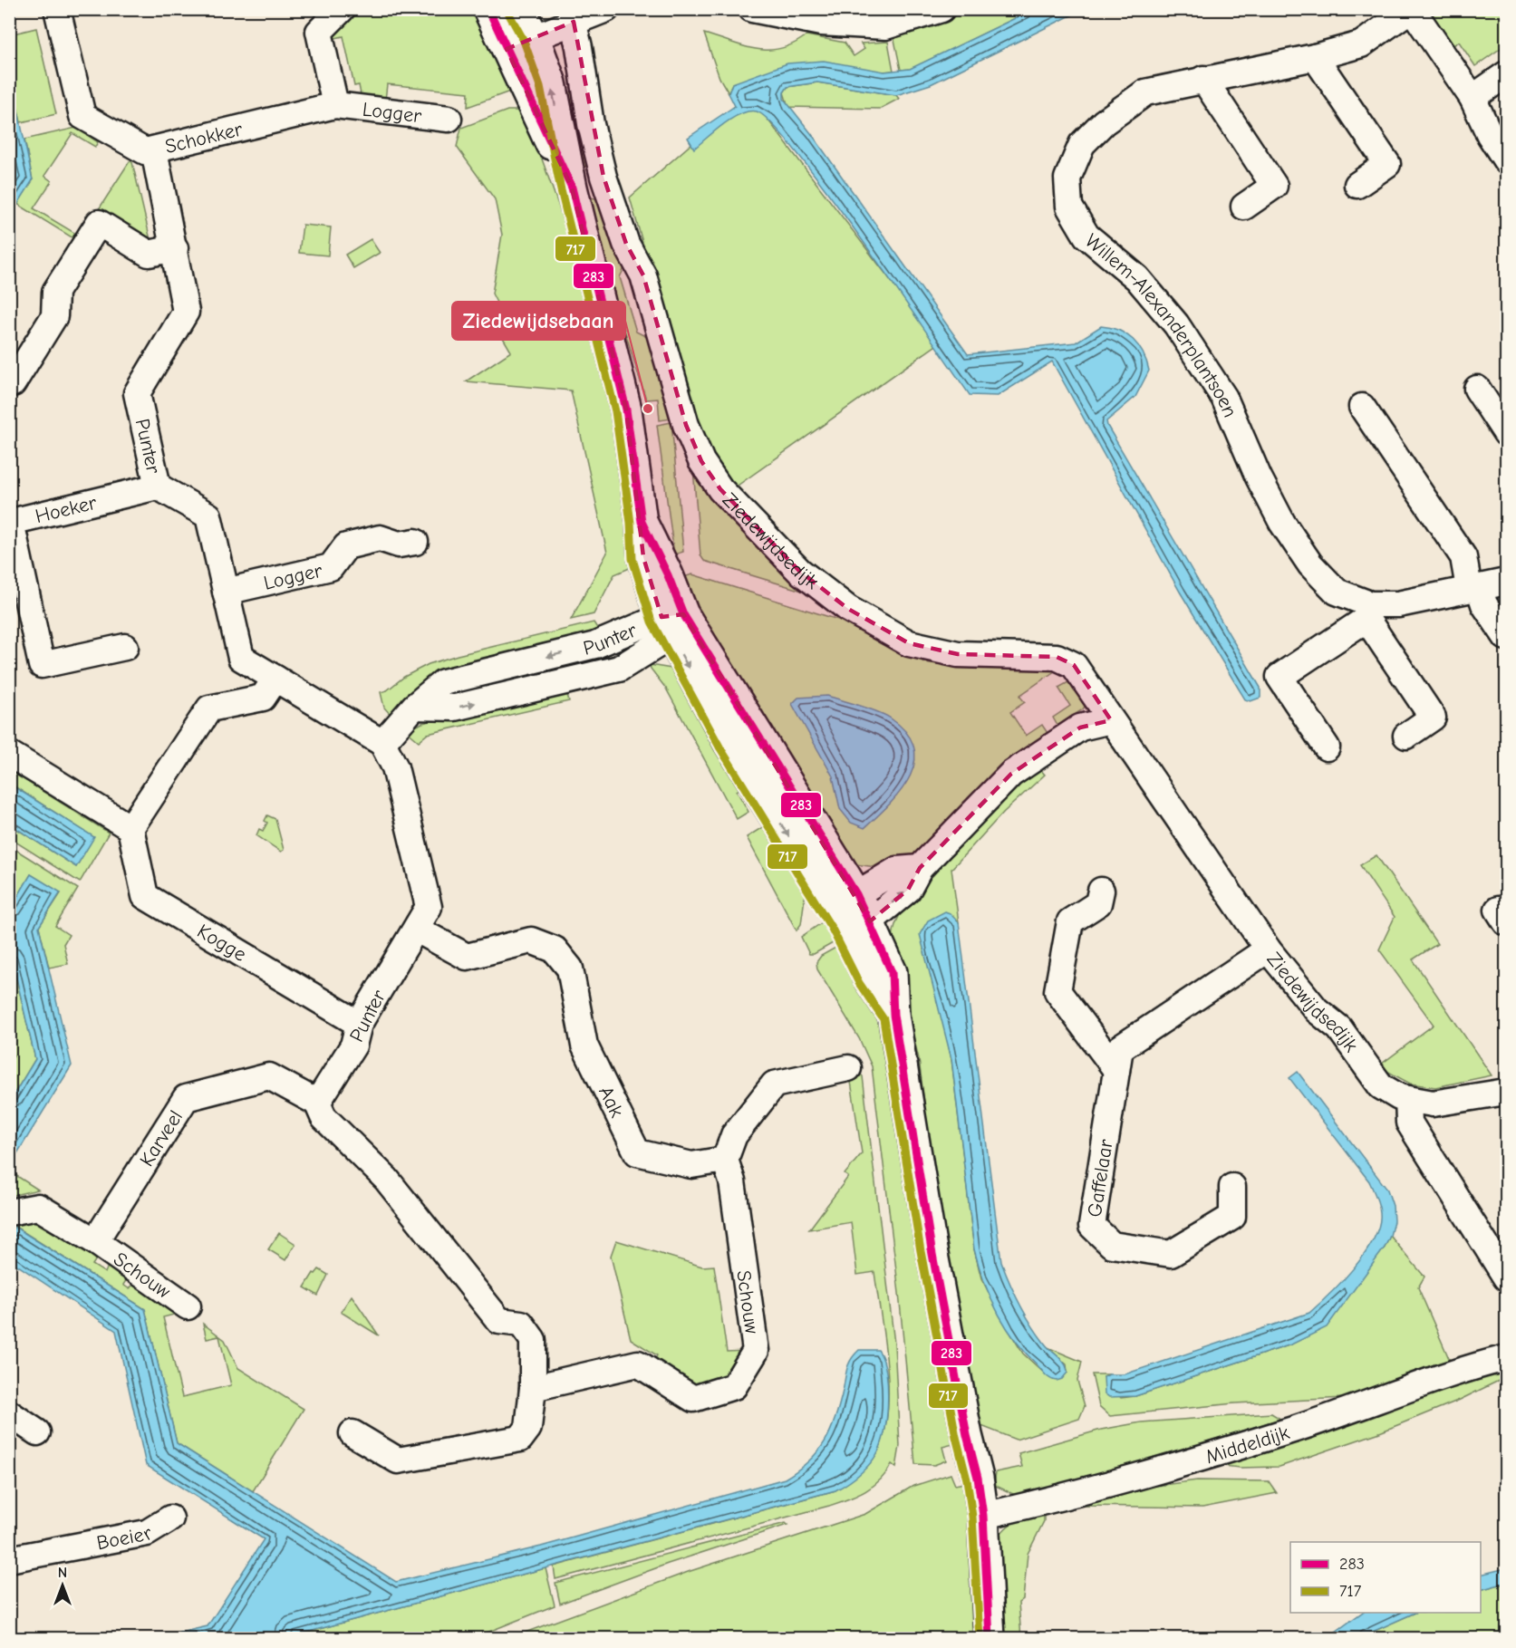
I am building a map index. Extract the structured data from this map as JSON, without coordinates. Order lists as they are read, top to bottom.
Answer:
{
  "streets": {
    "street": [
      "Logger",
      "Schokker",
      "Willem-Alexanderplantsoen",
      "Punter",
      "Hoeker",
      "Ziedewijdsedijk",
      "Kogge",
      "Aak",
      "Karveel",
      "Gaffelaar",
      "Schouw",
      "Middeldijk",
      "Boeier"
    ]
  },
  "crossings": [
    ["Logger", "Schokker"],
    ["Logger", "Punter"],
    ["Schokker", "Punter"],
    ["Punter", "Hoeker"],
    ["Punter", "Kogge"],
    ["Punter", "Aak"],
    ["Punter", "Karveel"],
    ["Ziedewijdsedijk", "Gaffelaar"],
    ["Aak", "Schouw"],
    ["Karveel", "Schouw"]
  ],
  "places": ["Ziedewijdsebaan"],
  "lines": ["transit line 283", "transit line 717"],
  "legend": ["283", "717"],
  "north": "top"
}
